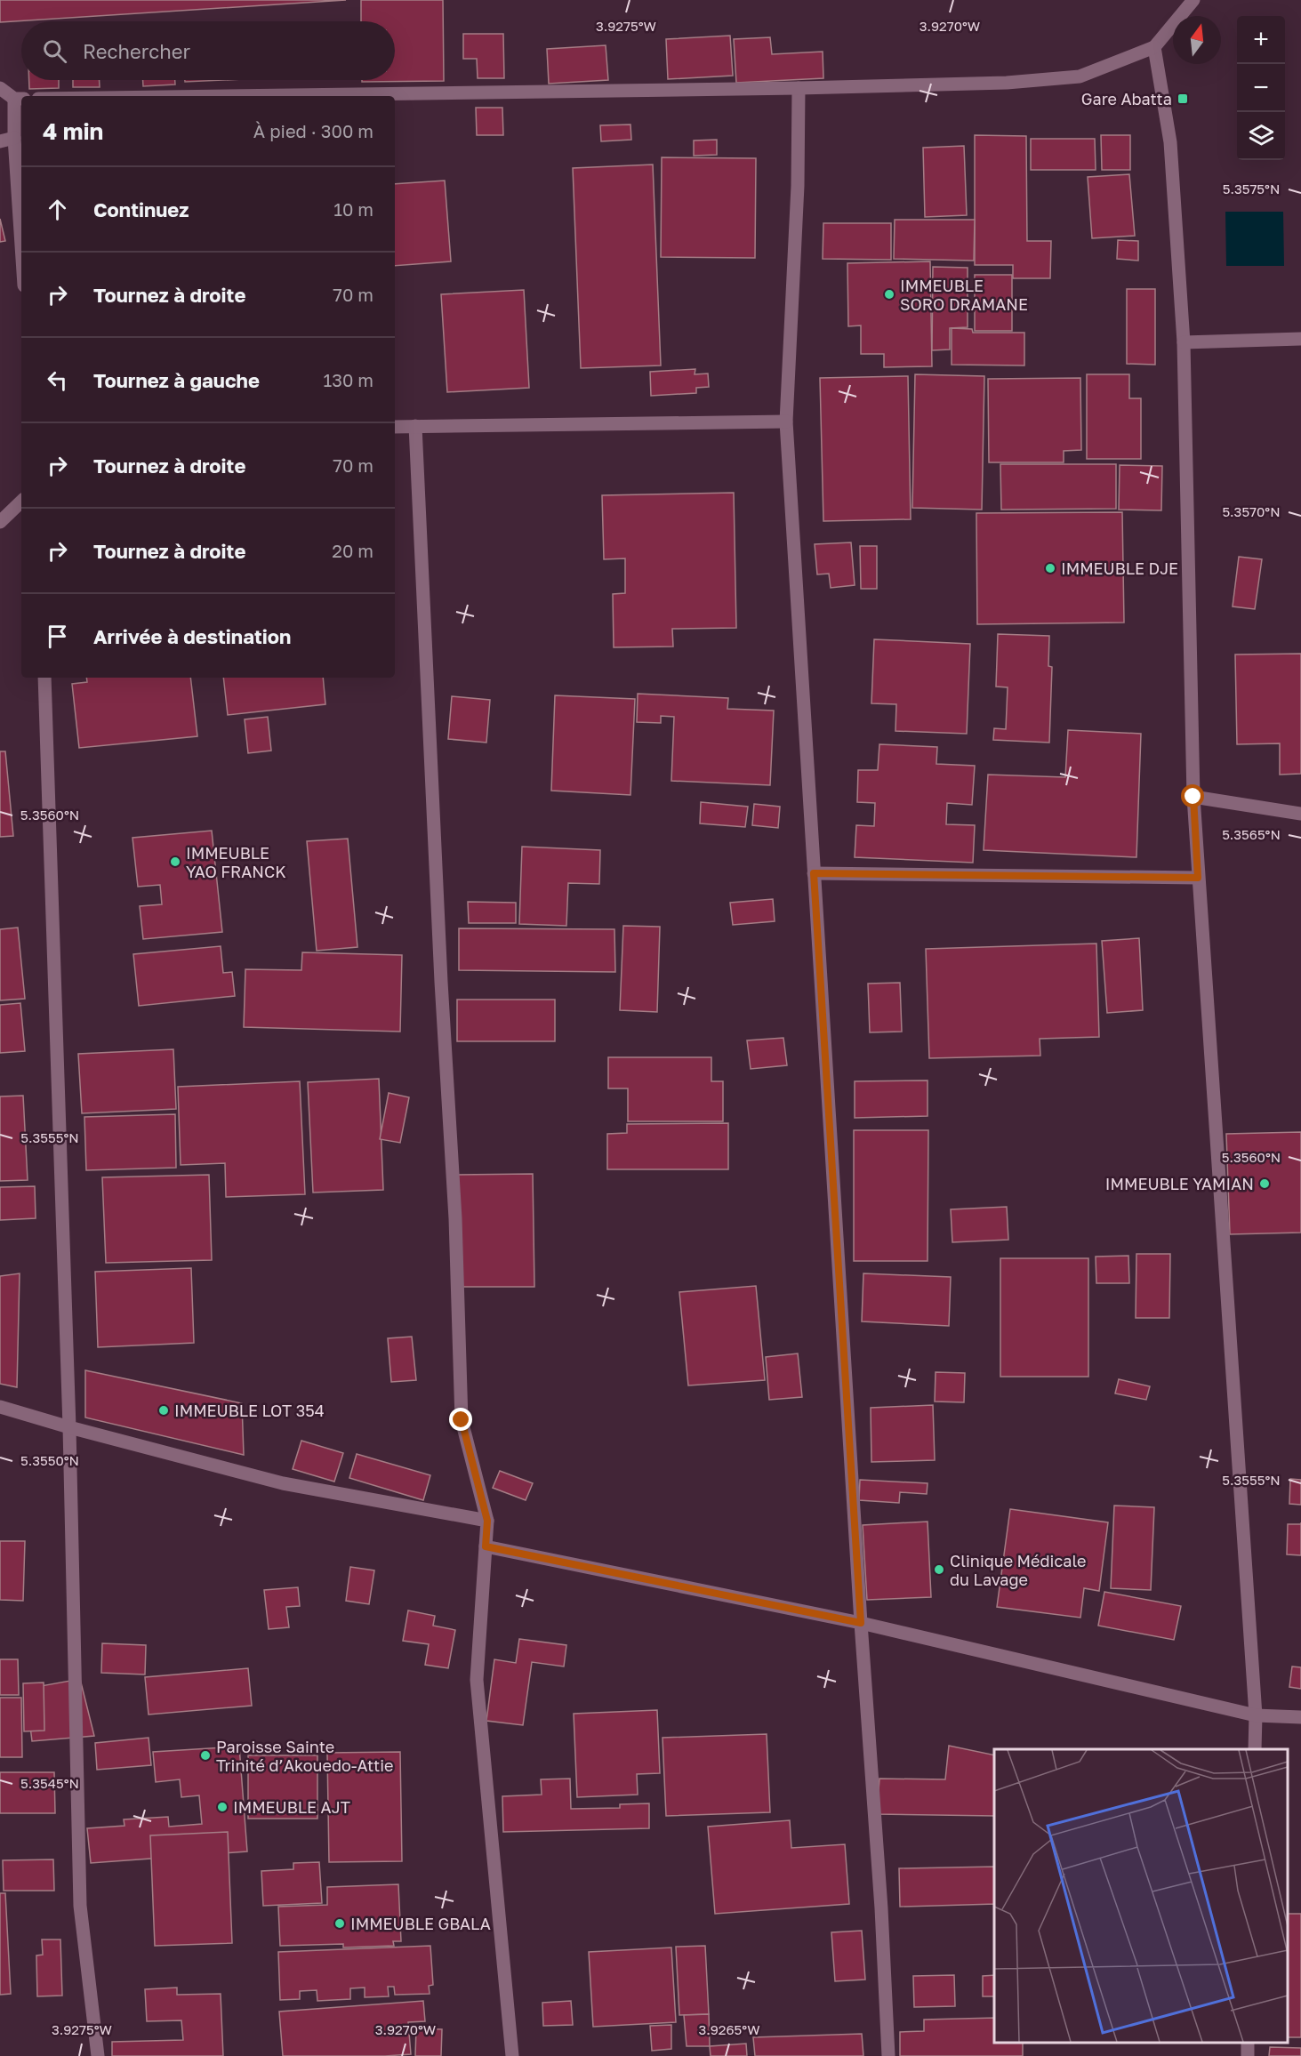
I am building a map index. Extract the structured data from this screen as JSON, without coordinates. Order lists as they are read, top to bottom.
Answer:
{
  "places": {
    "transit": ["Gare Abatta"],
    "other": [
      "IMMEUBLE SORO DRAMANE",
      "IMMEUBLE DJE",
      "IMMEUBLE YAO FRANCK",
      "IMMEUBLE YAMIAN",
      "IMMEUBLE LOT 354",
      "Clinique Médicale du Lavage",
      "Paroisse Sainte Trinité d’Akouedo-Attie",
      "IMMEUBLE AJT",
      "IMMEUBLE GBALA"
    ]
  },
  "north": "top",
  "page": {
    "map_buttons": ["+", "−"],
    "search": "Rechercher",
    "heading": ["4 min", "À pied · 300 m"],
    "list": [
      ["Continuez", "10 m"],
      ["Tournez à droite", "70 m"],
      ["Tournez à gauche", "130 m"],
      ["Tournez à droite", "70 m"],
      ["Tournez à droite", "20 m"],
      "Arrivée à destination"
    ]
  },
  "coordinates": [
    "3.9275°W",
    "3.9270°W",
    "5.3575°N",
    "5.3570°N",
    "5.3560°N",
    "5.3565°N",
    "5.3555°N",
    "5.3550°N",
    "5.3545°N",
    "3.9265°W"
  ]
}
